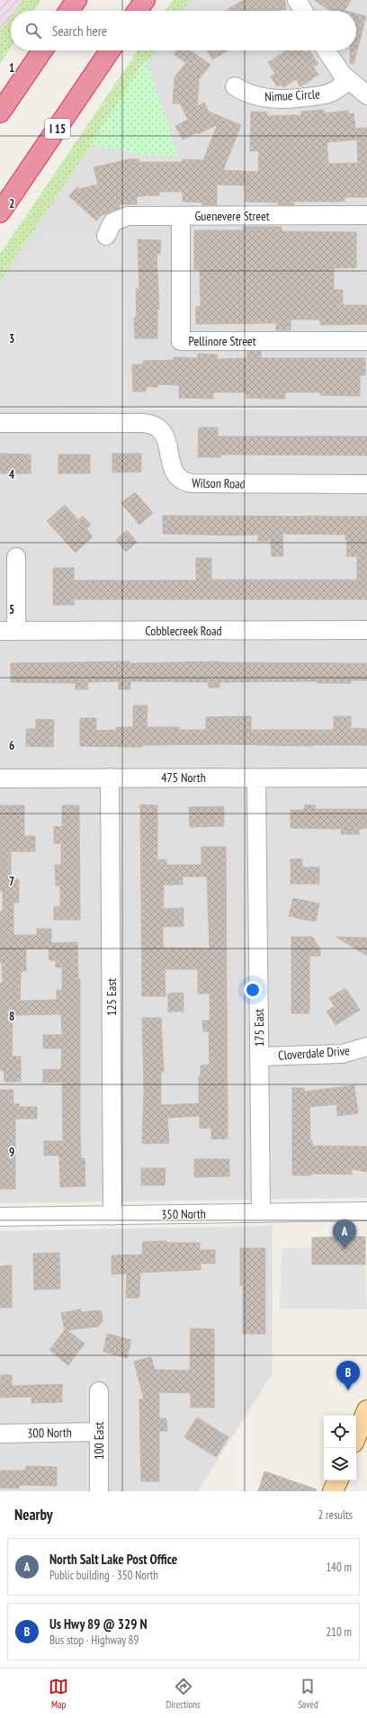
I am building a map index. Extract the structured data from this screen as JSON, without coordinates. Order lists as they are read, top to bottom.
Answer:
{
  "streets": {
    "highway": ["I 15"],
    "street": [
      "Nimue Circle",
      "Guenevere Street",
      "Pellinore Street",
      "Wilson Road",
      "Cobblecreek Road",
      "475 North",
      "125 East",
      "175 East",
      "Cloverdale Drive",
      "350 North",
      "300 North",
      "100 East"
    ]
  },
  "crossings": [
    ["Guenevere Street", "Pellinore Street"],
    ["475 North", "125 East"],
    ["475 North", "175 East"],
    ["125 East", "350 North"],
    ["175 East", "Cloverdale Drive"],
    ["175 East", "350 North"],
    ["300 North", "100 East"]
  ],
  "page": {
    "search": "Search here",
    "pins": ["A", "B"],
    "heading": ["Nearby", "2 results"],
    "list": [
      {
        "mark": "A",
        "name": "North Salt Lake Post Office",
        "note": "Public building · 350 North",
        "value": "140 m"
      },
      {
        "mark": "B",
        "name": "Us Hwy 89 @ 329 N",
        "note": "Bus stop · Highway 89",
        "value": "210 m"
      }
    ],
    "nav": ["Map", "Directions", "Saved"]
  },
  "grid": {
    "rows": [
      "1",
      "2",
      "3",
      "4",
      "5",
      "6",
      "7",
      "8",
      "9"
    ]
  }
}
